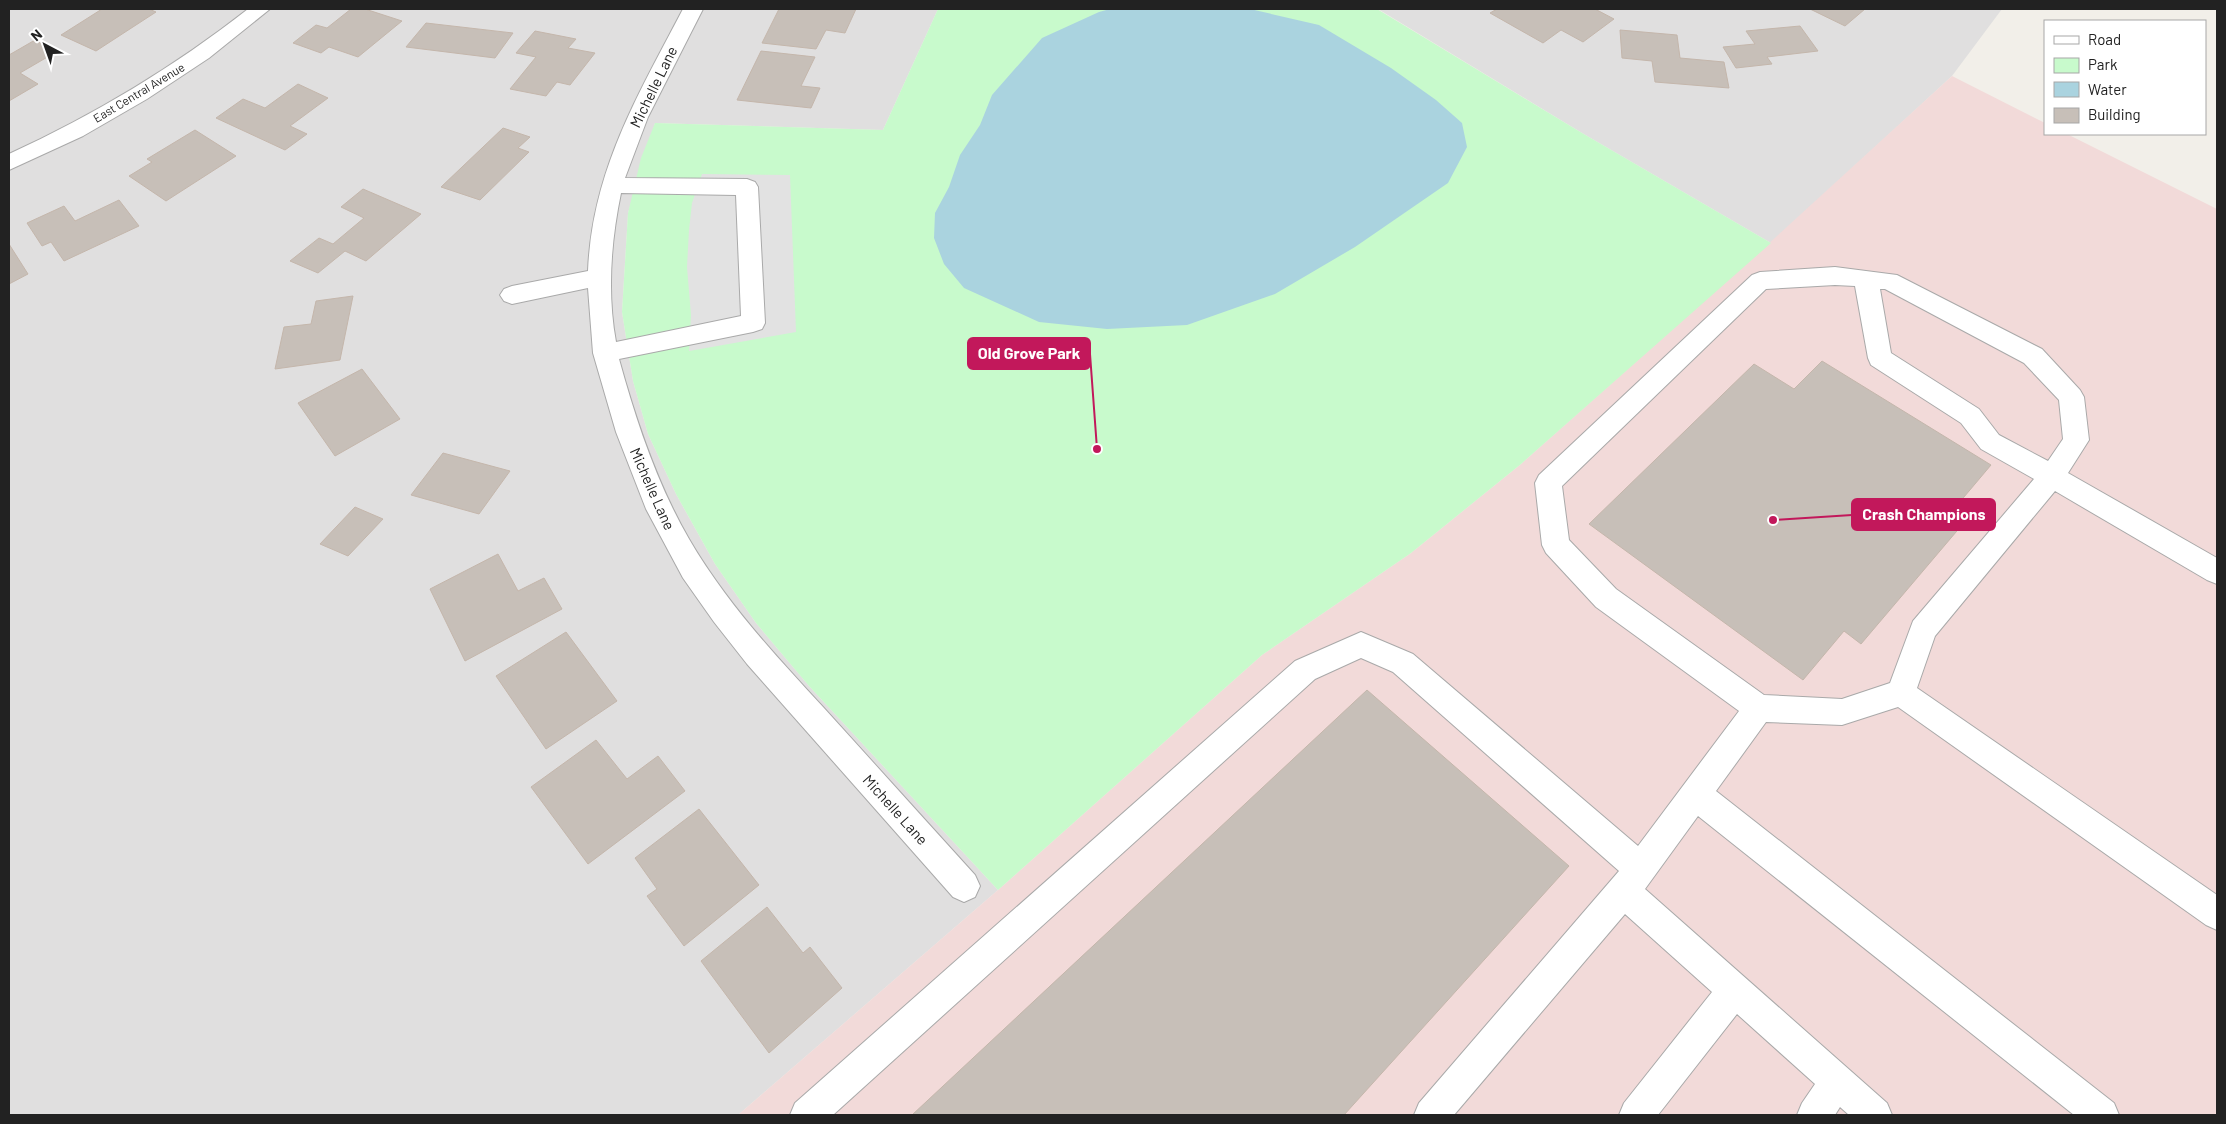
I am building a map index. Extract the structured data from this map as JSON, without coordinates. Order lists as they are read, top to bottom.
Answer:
{
  "streets": {
    "street": ["Michelle Lane", "East Central Avenue"]
  },
  "places": ["Old Grove Park", "Crash Champions"],
  "legend": [
    "Road",
    "Park",
    "Water",
    "Building"
  ],
  "north": "top left"
}
